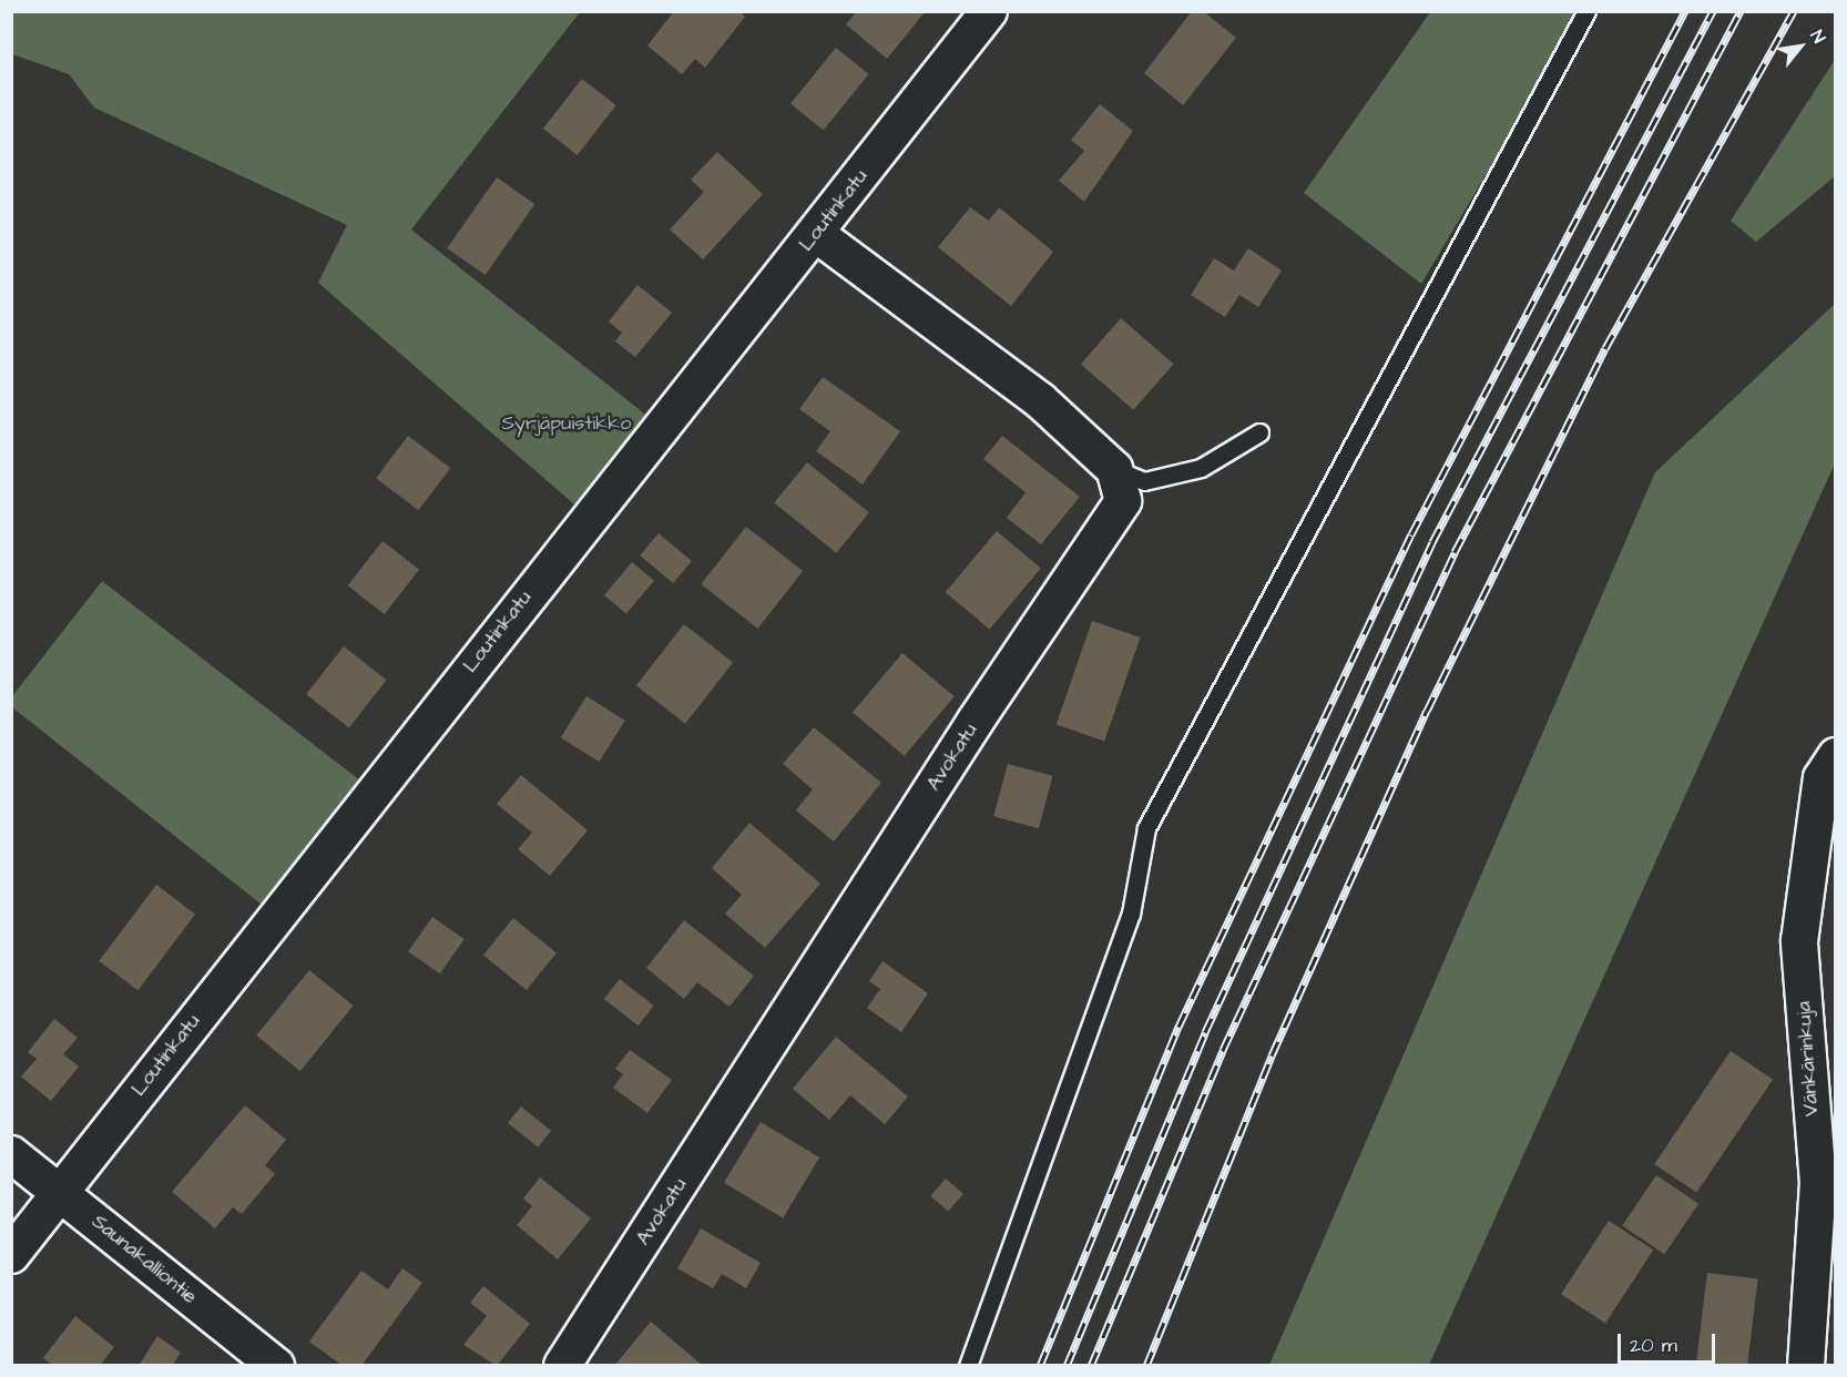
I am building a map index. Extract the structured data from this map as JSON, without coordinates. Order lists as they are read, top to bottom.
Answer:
{
  "streets": {
    "street": [
      "Loutinkatu",
      "Avokatu",
      "Vänkärinkuja",
      "Saunakalliontie"
    ]
  },
  "crossings": [
    ["Loutinkatu", "Avokatu"],
    ["Loutinkatu", "Saunakalliontie"]
  ],
  "parks": ["Syrjäpuistikko"],
  "scale_bar": "20 m",
  "north": "top right"
}
